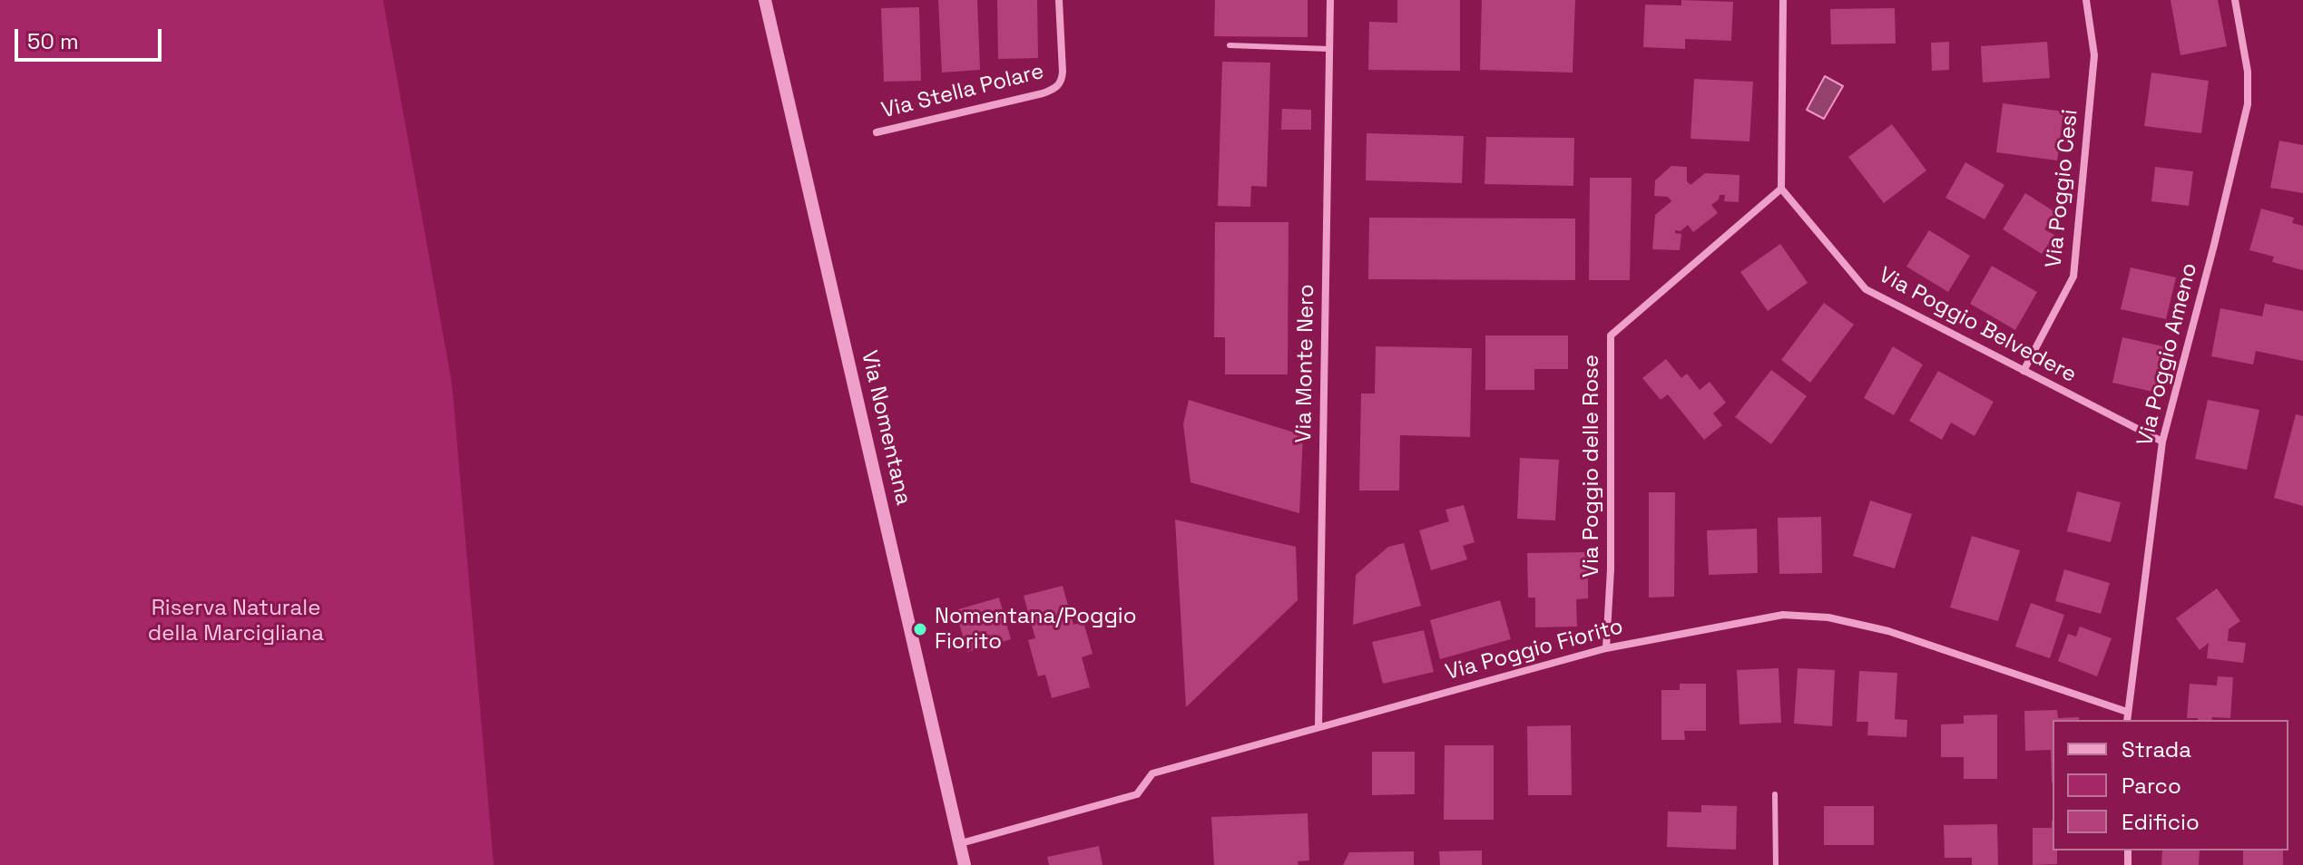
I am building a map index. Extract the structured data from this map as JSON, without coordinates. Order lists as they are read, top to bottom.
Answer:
{
  "streets": {
    "street": [
      "Via Stella Polare",
      "Via Poggio Cesi",
      "Via Poggio Belvedere",
      "Via Poggio Ameno",
      "Via Monte Nero",
      "Via Nomentana",
      "Via Poggio delle Rose",
      "Via Poggio Fiorito"
    ]
  },
  "crossings": [
    ["Via Poggio Cesi", "Via Poggio Belvedere"],
    ["Via Poggio Belvedere", "Via Poggio Ameno"],
    ["Via Poggio Belvedere", "Via Poggio delle Rose"],
    ["Via Poggio Ameno", "Via Poggio Fiorito"],
    ["Via Monte Nero", "Via Poggio Fiorito"],
    ["Via Nomentana", "Via Poggio Fiorito"],
    ["Via Poggio delle Rose", "Via Poggio Fiorito"]
  ],
  "parks": ["Riserva Naturale della Marcigliana"],
  "places": ["Nomentana/Poggio Fiorito"],
  "legend": ["Strada", "Parco", "Edificio"],
  "scale_bar": "50 m"
}
